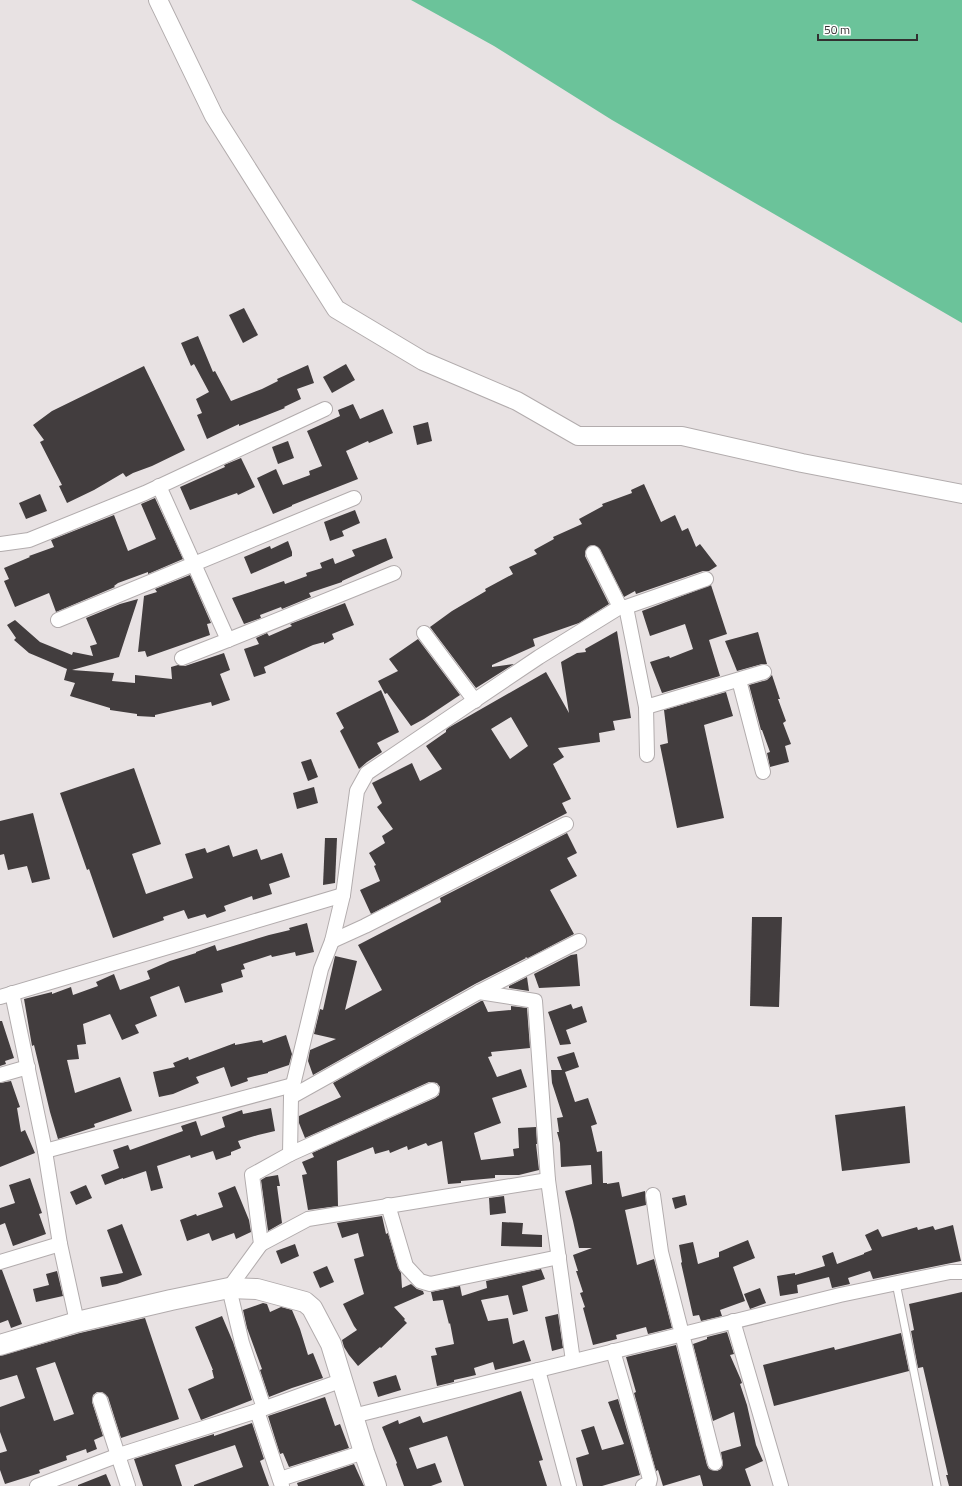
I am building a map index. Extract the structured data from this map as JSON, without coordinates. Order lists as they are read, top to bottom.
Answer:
{
  "scale_bar": "50 m"
}
